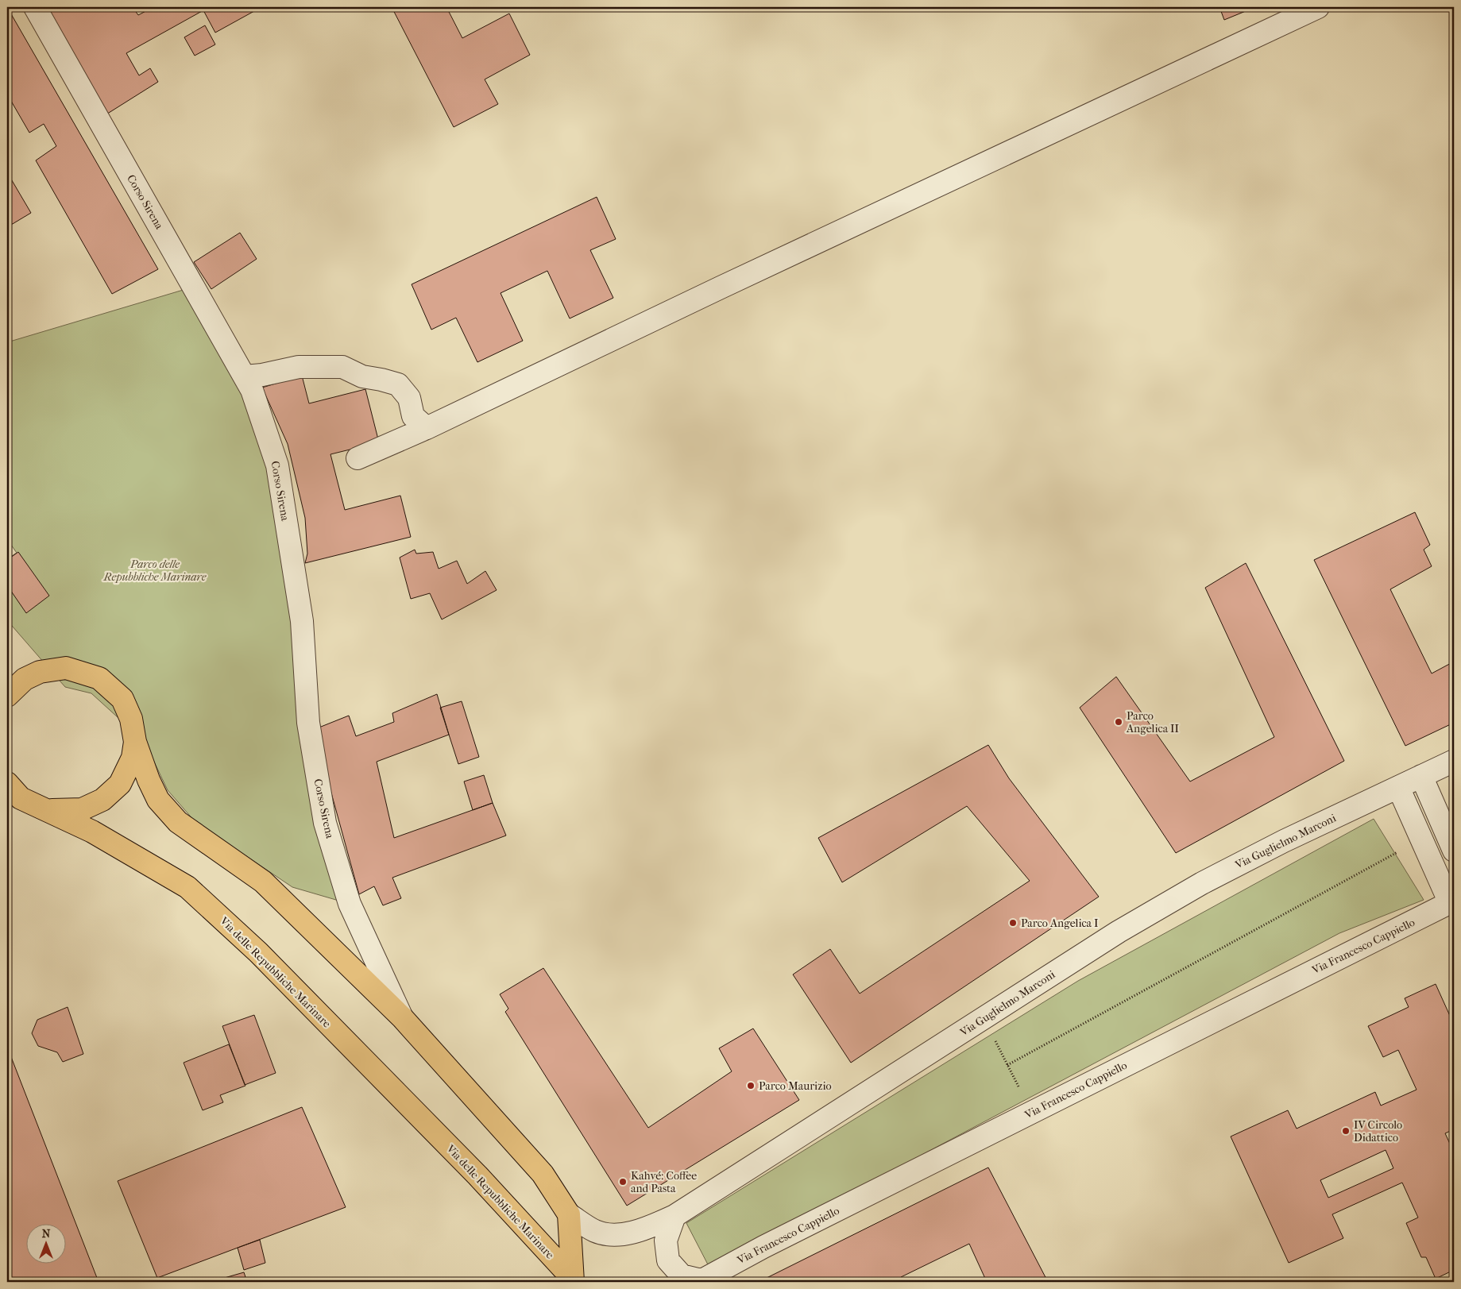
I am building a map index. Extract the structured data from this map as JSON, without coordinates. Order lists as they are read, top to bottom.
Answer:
{
  "streets": {
    "main road": ["Via delle Repubbliche Marinare"],
    "street": ["Corso Sirena", "Via Guglielmo Marconi", "Via Francesco Cappiello"]
  },
  "crossings": [
    ["Corso Sirena", "Via delle Repubbliche Marinare"],
    ["Via Guglielmo Marconi", "Via delle Repubbliche Marinare"]
  ],
  "parks": ["Parco delle Repubbliche Marinare"],
  "places": [
    "Parco Angelica II",
    "Parco Angelica I",
    "Parco Maurizio",
    "IV Circolo Didattico",
    "Kahvé: Coffee and Pasta"
  ],
  "north": "top"
}
